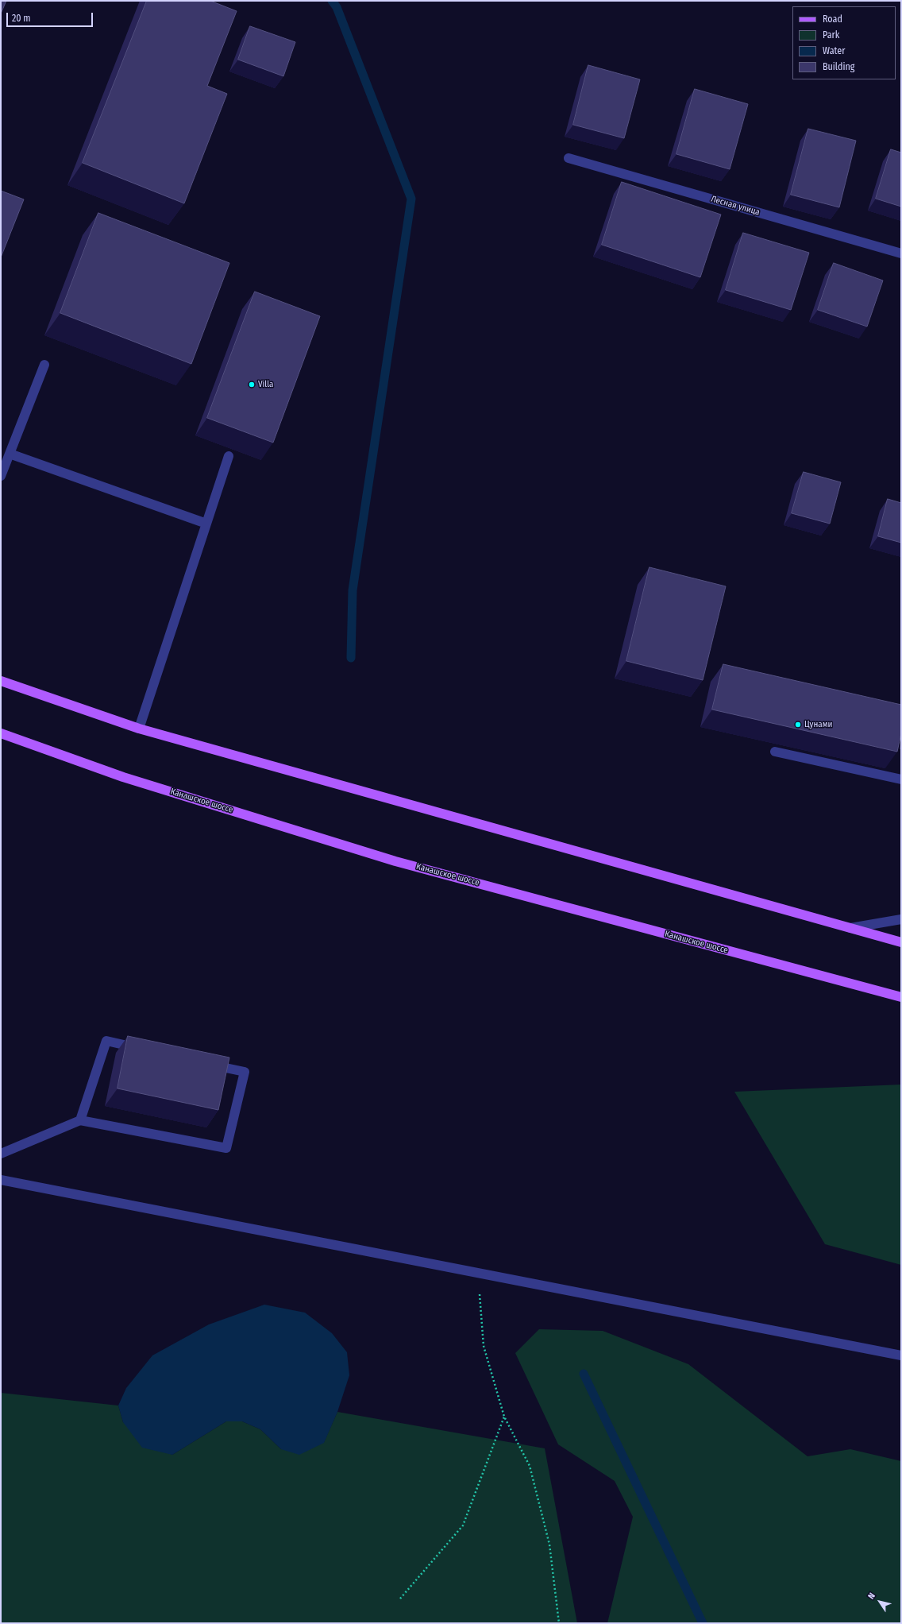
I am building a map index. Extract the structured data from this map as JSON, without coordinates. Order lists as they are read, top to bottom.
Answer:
{
  "streets": {
    "main road": ["Канашское шоссе"],
    "street": ["Лесная улица"]
  },
  "places": ["Villa", "Цунами"],
  "legend": [
    "Road",
    "Park",
    "Water",
    "Building"
  ],
  "scale_bar": "20 m",
  "north": "top left"
}
